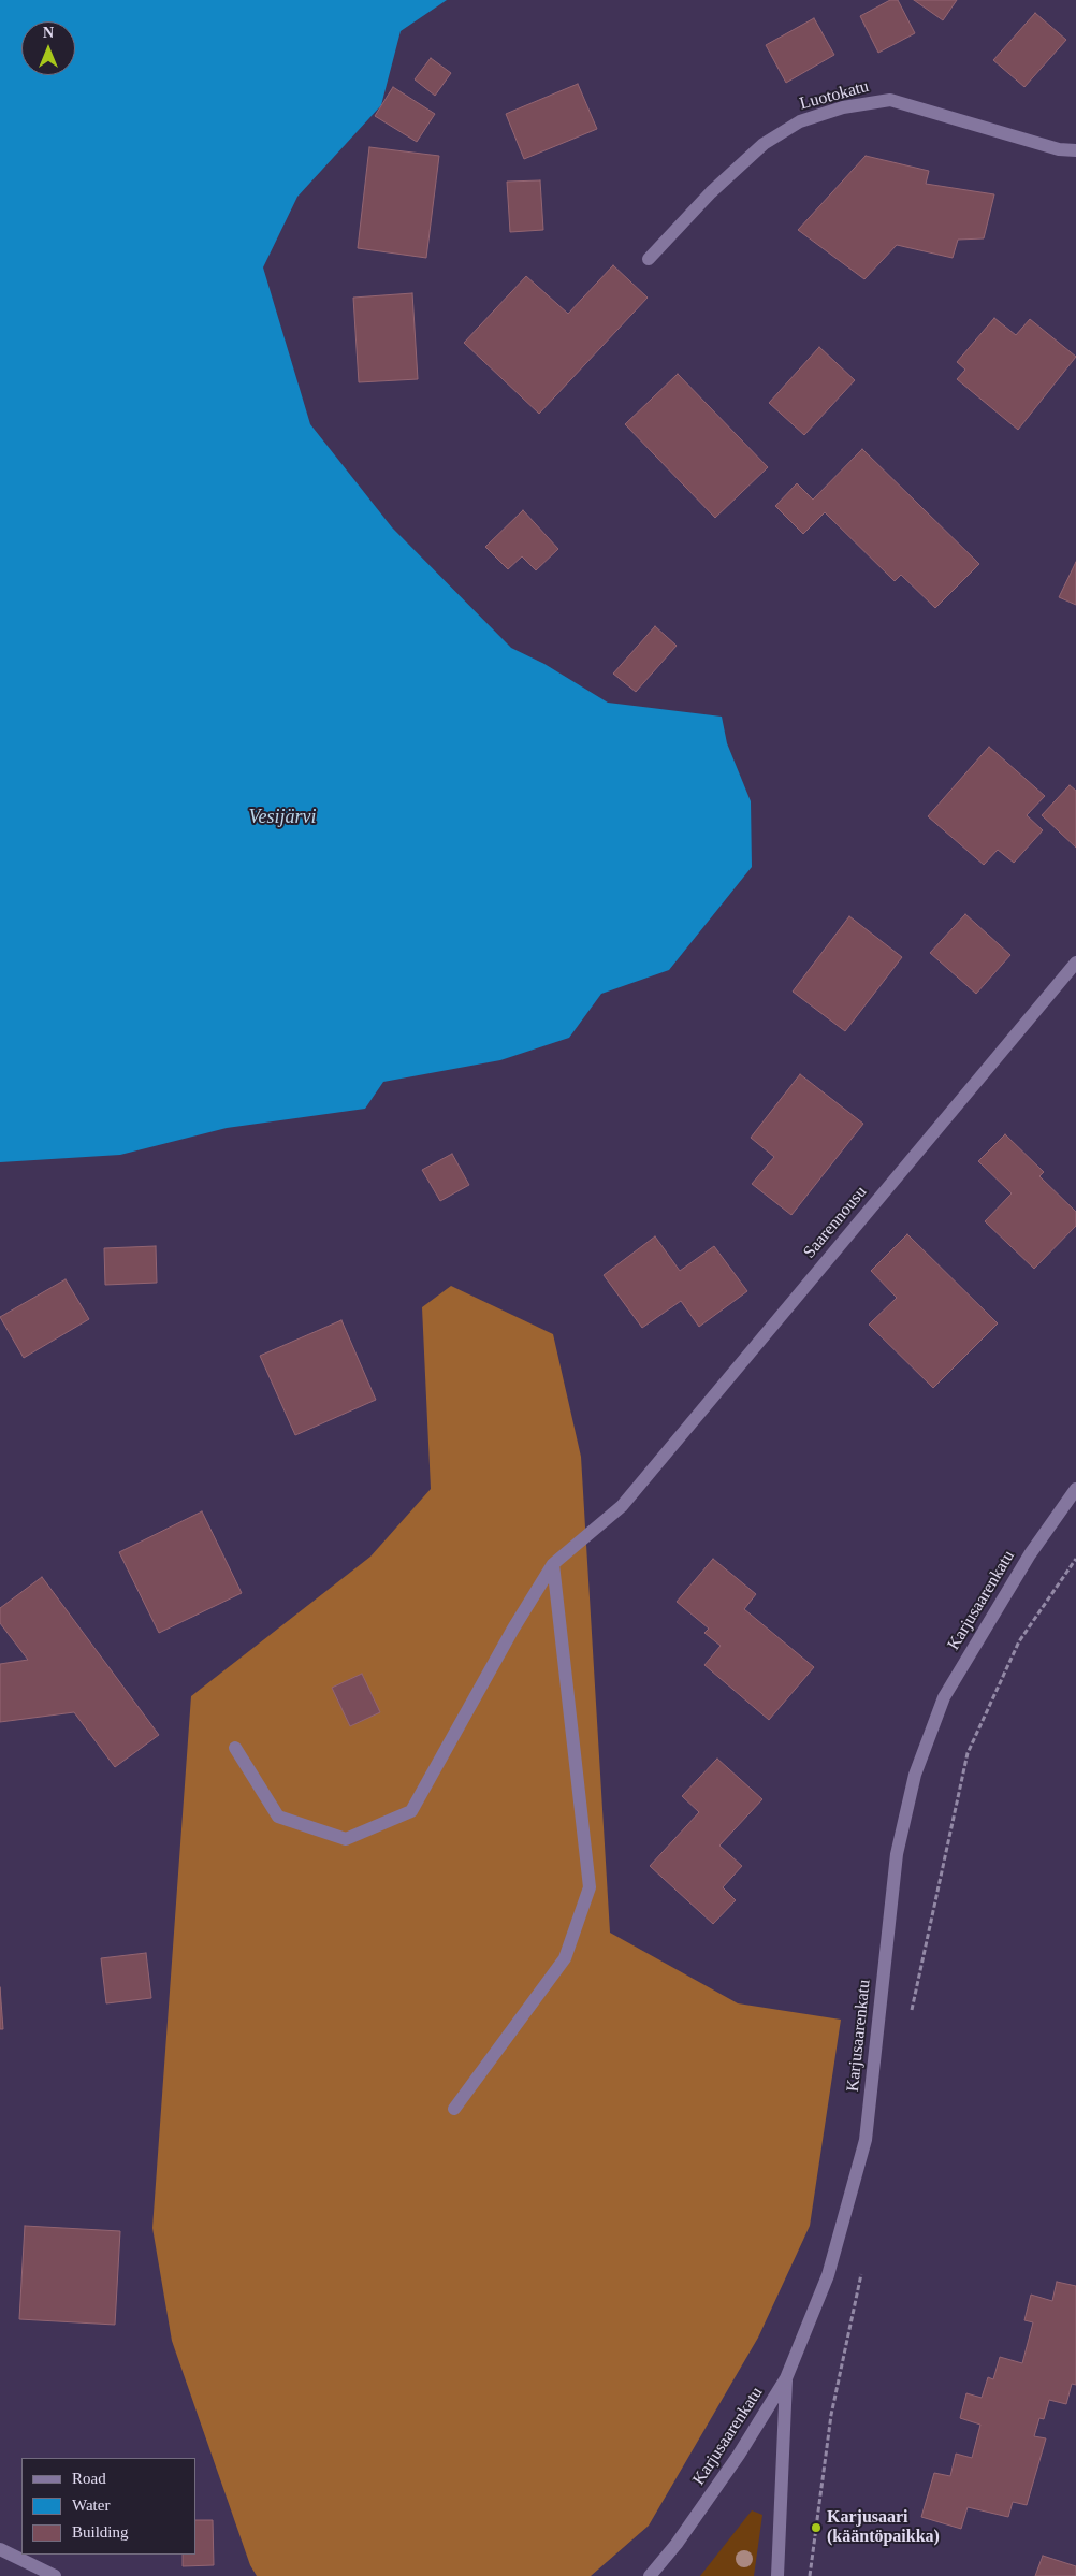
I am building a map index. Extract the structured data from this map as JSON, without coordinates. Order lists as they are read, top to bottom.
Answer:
{
  "streets": {
    "street": ["Luotokatu", "Saarennousu", "Karjusaarenkatu"]
  },
  "water": ["Vesijärvi"],
  "places": ["Karjusaari (kääntöpaikka)"],
  "legend": ["Road", "Water", "Building"],
  "north": "top"
}
